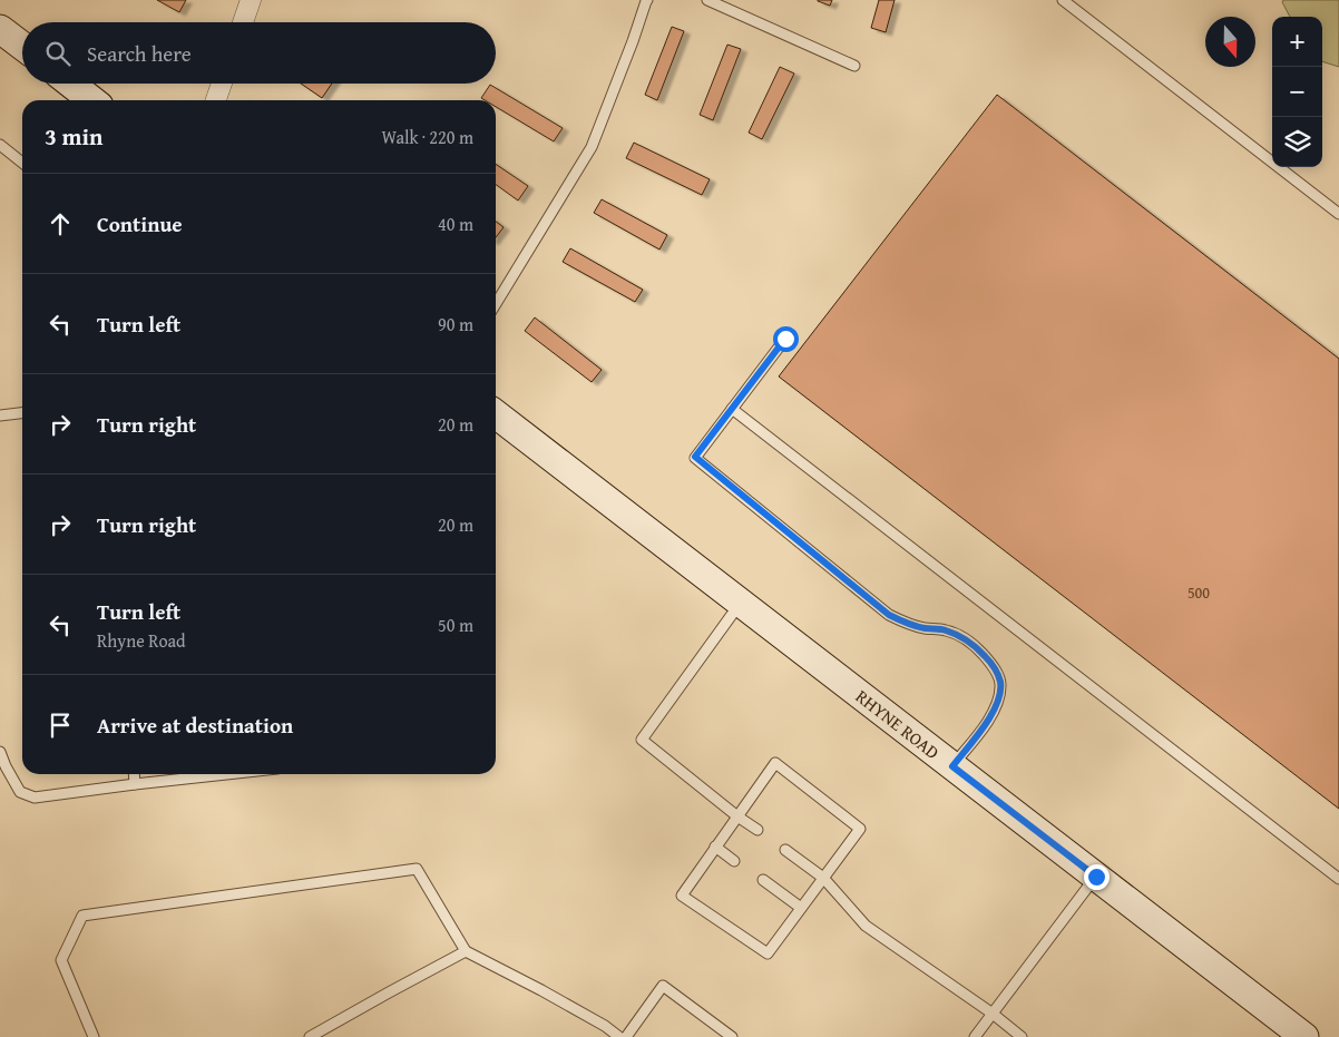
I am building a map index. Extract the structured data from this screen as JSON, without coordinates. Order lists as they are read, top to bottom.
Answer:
{
  "streets": {
    "street": ["RHYNE ROAD"]
  },
  "house_numbers": ["500"],
  "north": "bottom",
  "page": {
    "map_buttons": ["+", "−"],
    "search": "Search here",
    "heading": ["3 min", "Walk · 220 m"],
    "list": [
      ["Continue", "40 m"],
      ["Turn left", "90 m"],
      ["Turn right", "20 m"],
      ["Turn right", "20 m"],
      ["Turn left", "Rhyne Road", "50 m"],
      "Arrive at destination"
    ]
  }
}
